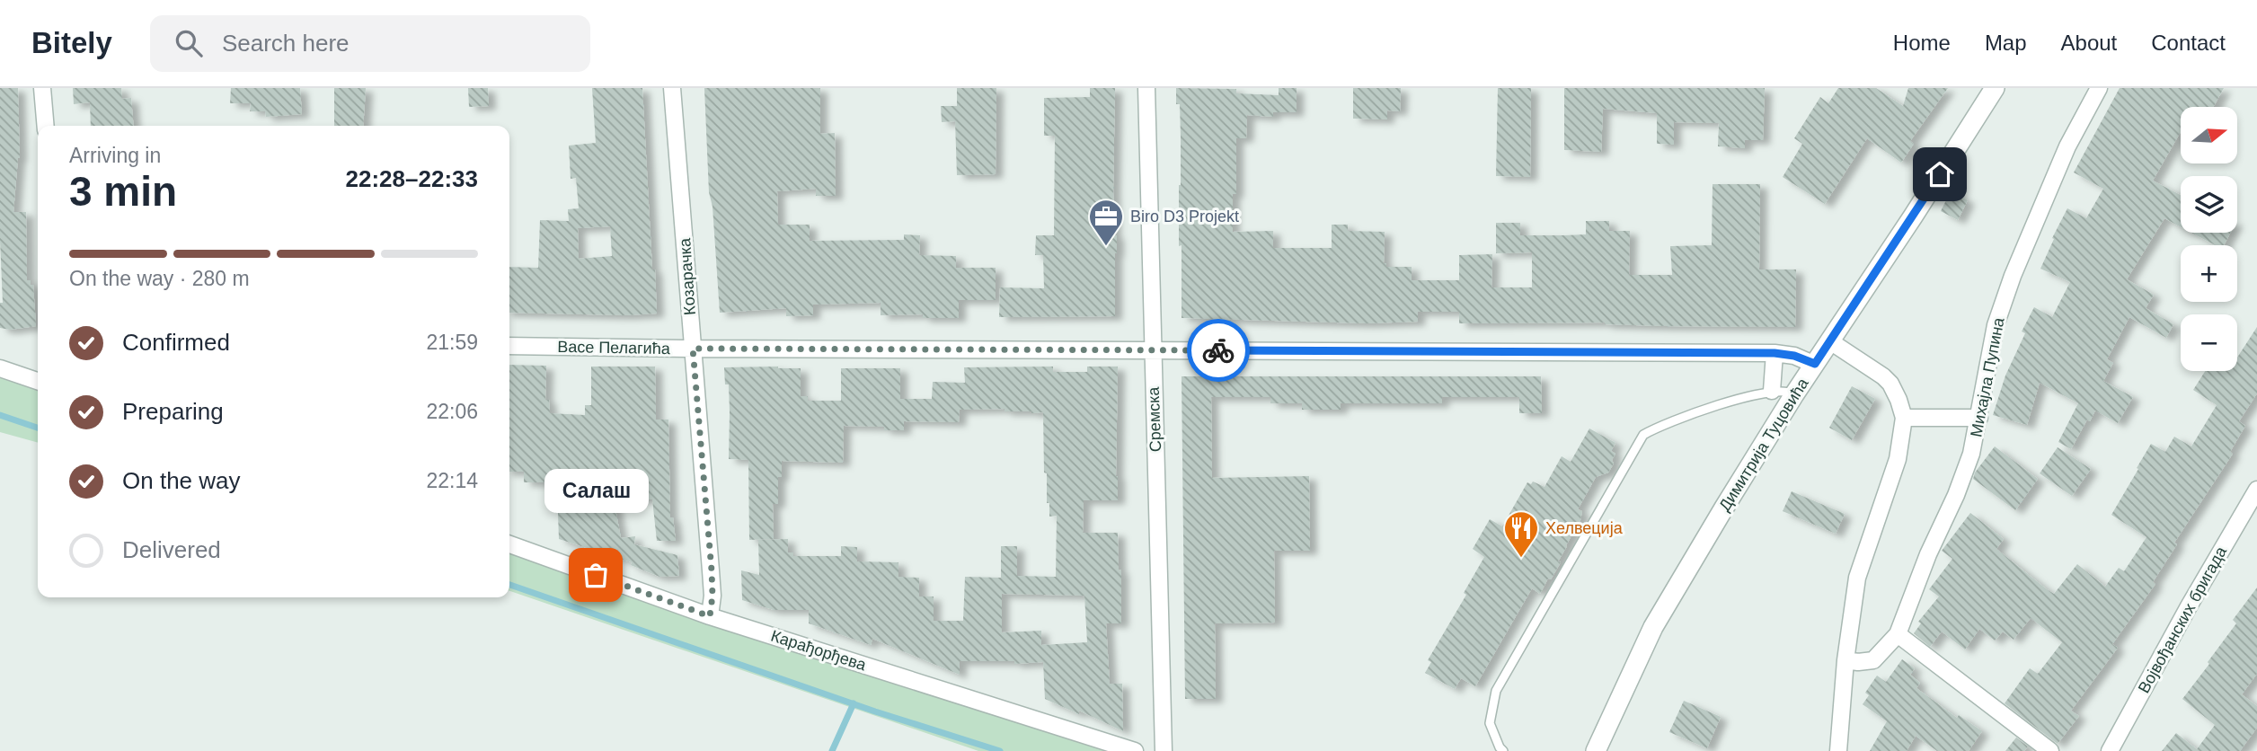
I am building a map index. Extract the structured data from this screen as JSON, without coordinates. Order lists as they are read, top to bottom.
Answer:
{
  "streets": {
    "street": [
      "Козарачка",
      "Васе Пелагића",
      "Михајла Пупина",
      "Сремска",
      "Димитрија Туцовића",
      "Војвођанских бригада",
      "Карађорђева"
    ]
  },
  "crossings": [
    ["Козарачка", "Васе Пелагића"],
    ["Козарачка", "Карађорђева"],
    ["Васе Пелагића", "Сремска"],
    ["Васе Пелагића", "Димитрија Туцовића"]
  ],
  "places": {
    "office": ["Biro D3 Projekt"],
    "restaurant": ["Хелвеција"],
    "other": ["Салаш"]
  },
  "north": "right",
  "page": {
    "header": "Bitely",
    "search": "Search here",
    "nav": [
      "Home",
      "Map",
      "About",
      "Contact"
    ],
    "map_buttons": ["+", "−"],
    "heading": ["3 min", "Arriving in", "22:28–22:33"],
    "bar": "On the way · 280 m",
    "list": [
      ["Confirmed", "21:59"],
      ["Preparing", "22:06"],
      ["On the way", "22:14"],
      "Delivered"
    ],
    "bubble": "Салаш"
  }
}
